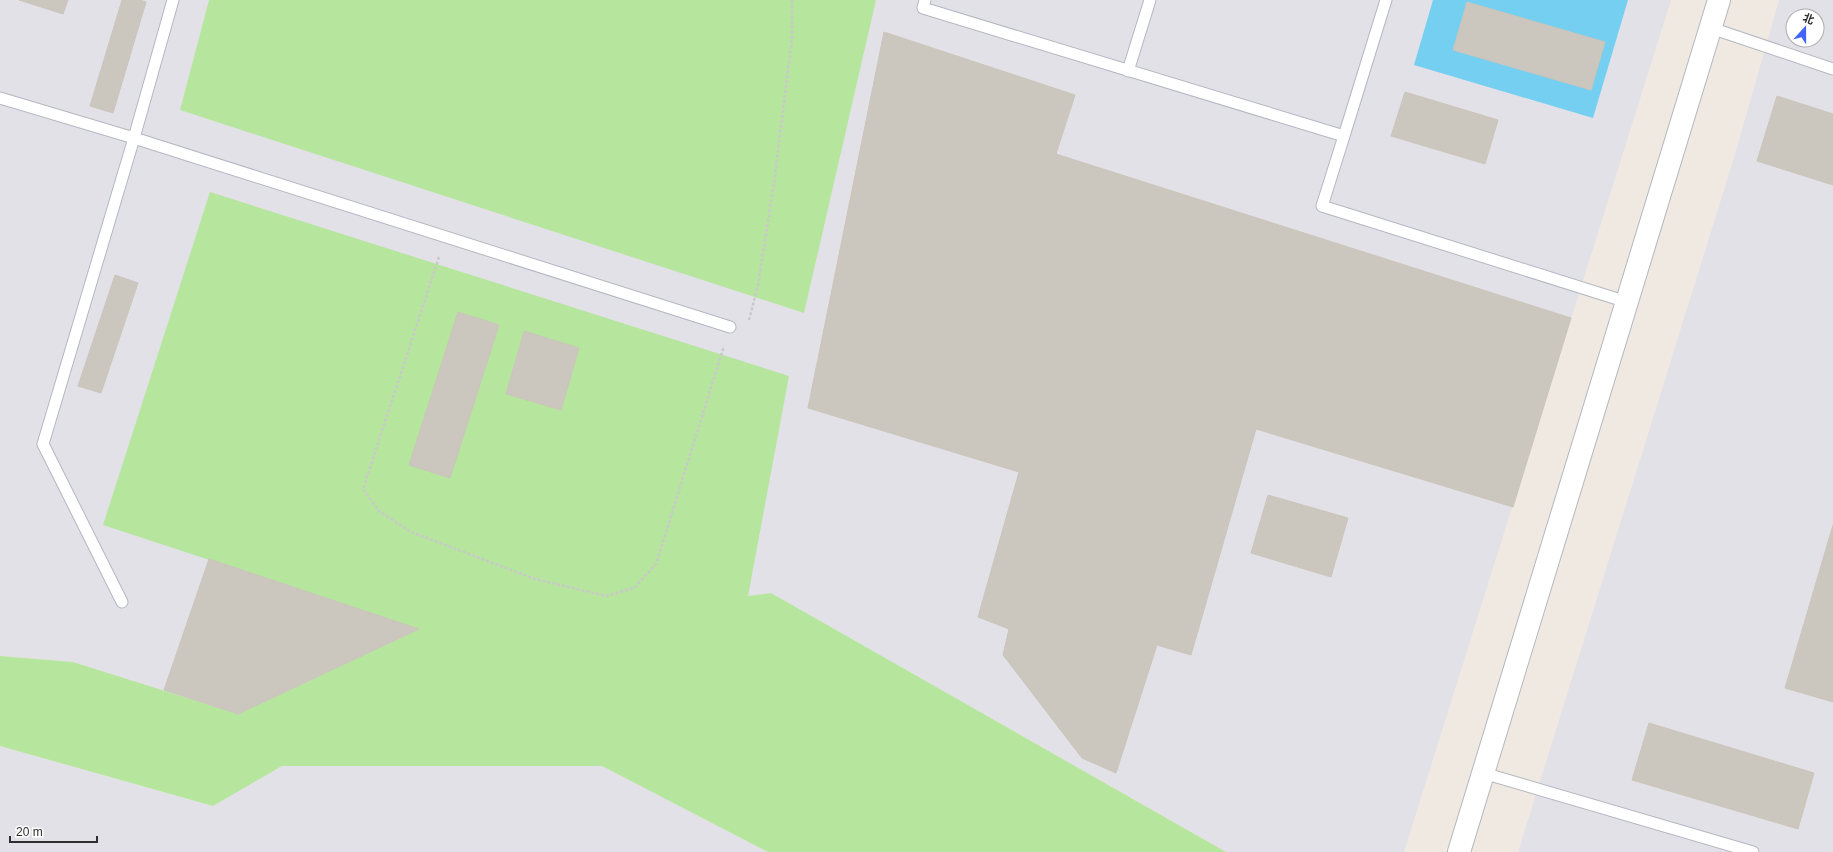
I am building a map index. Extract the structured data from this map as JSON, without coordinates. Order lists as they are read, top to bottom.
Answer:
{
  "scale_bar": "20 m",
  "north": "top"
}
